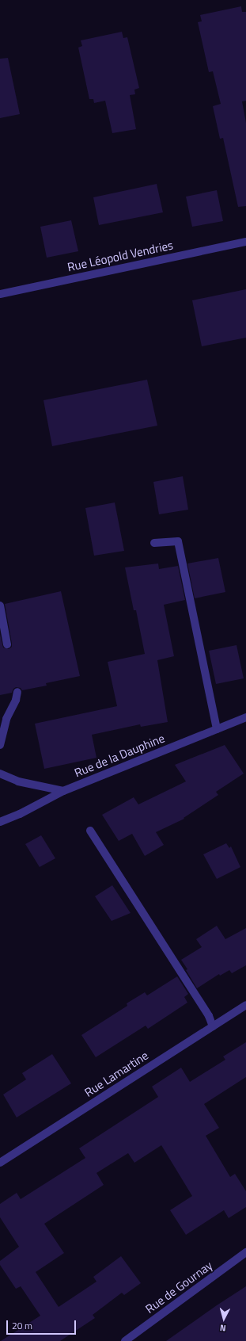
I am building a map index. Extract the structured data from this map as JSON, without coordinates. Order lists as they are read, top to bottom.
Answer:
{
  "streets": {
    "street": [
      "Rue Léopold Vendries",
      "Rue de la Dauphine",
      "Rue Lamartine",
      "Rue de Gournay"
    ]
  },
  "scale_bar": "20 m",
  "north": "bottom"
}
